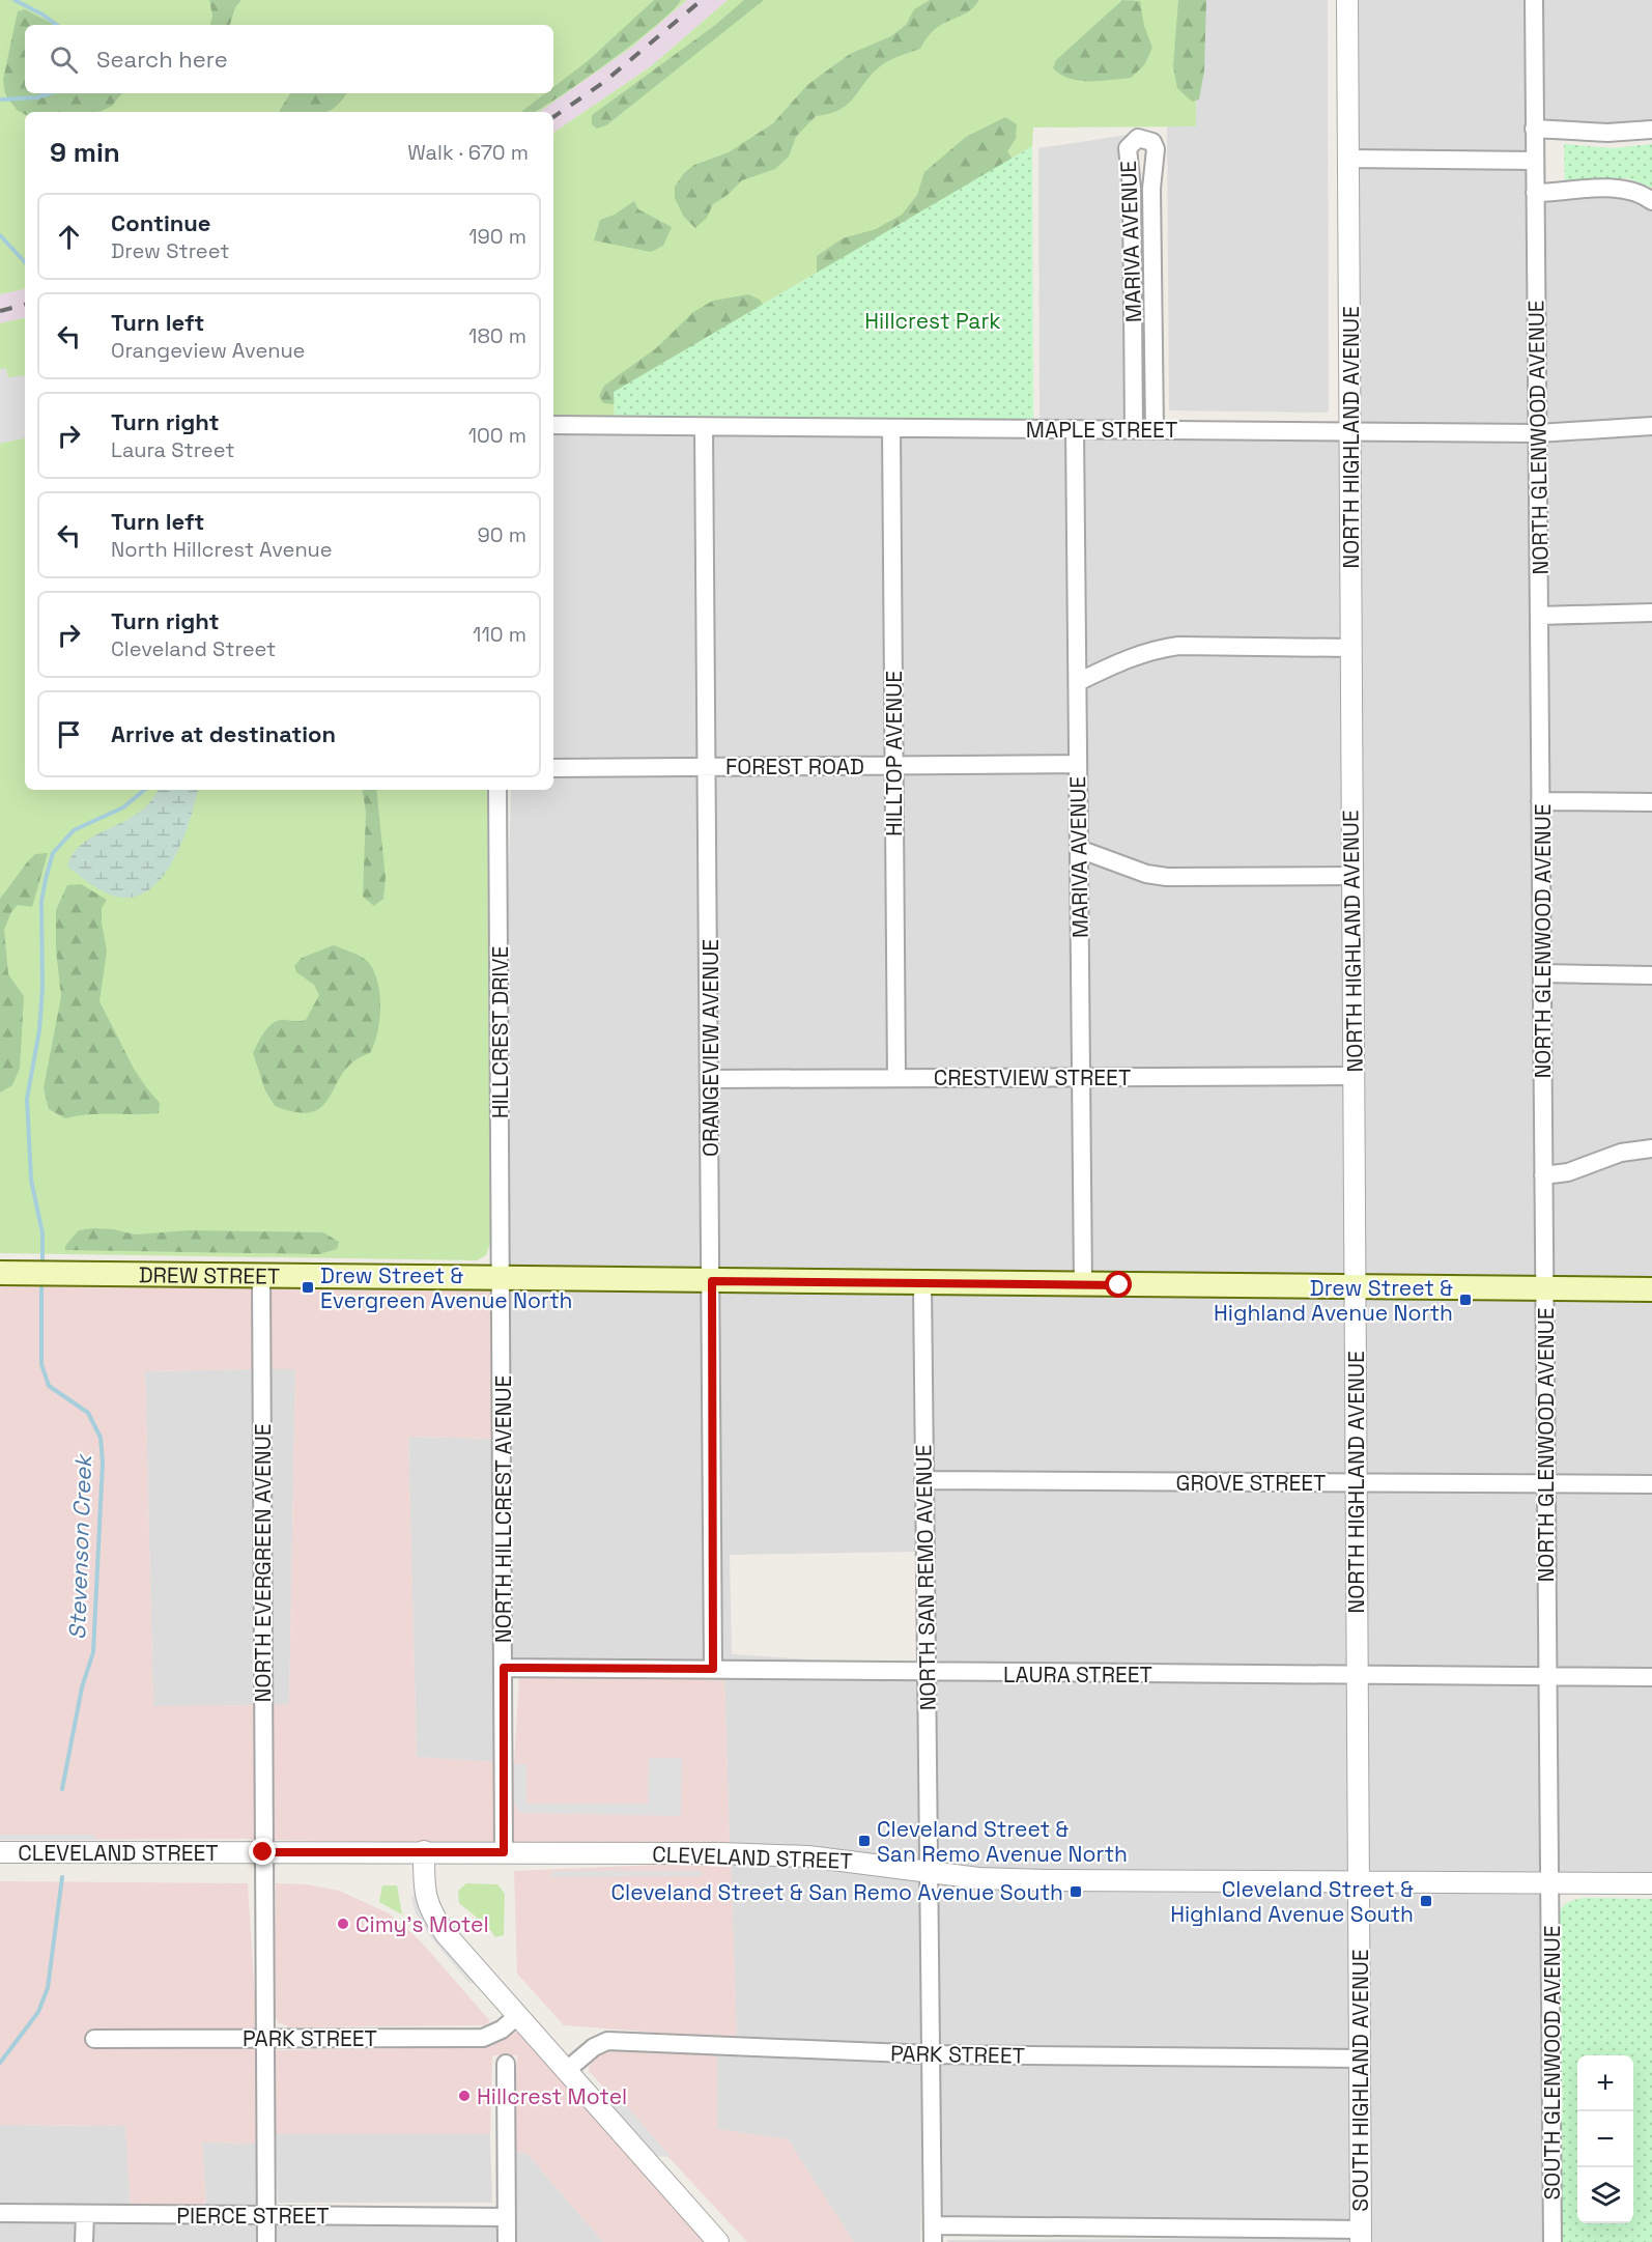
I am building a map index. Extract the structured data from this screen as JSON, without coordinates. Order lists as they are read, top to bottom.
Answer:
{
  "streets": {
    "main road": ["DREW STREET"],
    "street": [
      "MARIVA AVENUE",
      "MAPLE STREET",
      "NORTH HIGHLAND AVENUE",
      "NORTH GLENWOOD AVENUE",
      "HILLTOP AVENUE",
      "FOREST ROAD",
      "HILLCREST DRIVE",
      "ORANGEVIEW AVENUE",
      "CRESTVIEW STREET",
      "GROVE STREET",
      "NORTH HILLCREST AVENUE",
      "NORTH EVERGREEN AVENUE",
      "NORTH SAN REMO AVENUE",
      "LAURA STREET",
      "CLEVELAND STREET",
      "PARK STREET",
      "SOUTH GLENWOOD AVENUE",
      "SOUTH HIGHLAND AVENUE",
      "PIERCE STREET"
    ]
  },
  "crossings": [
    ["MARIVA AVENUE", "MAPLE STREET"],
    ["MARIVA AVENUE", "FOREST ROAD"],
    ["MARIVA AVENUE", "CRESTVIEW STREET"],
    ["MARIVA AVENUE", "DREW STREET"],
    ["MAPLE STREET", "NORTH HIGHLAND AVENUE"],
    ["MAPLE STREET", "NORTH GLENWOOD AVENUE"],
    ["MAPLE STREET", "HILLTOP AVENUE"],
    ["MAPLE STREET", "ORANGEVIEW AVENUE"],
    ["NORTH HIGHLAND AVENUE", "CRESTVIEW STREET"],
    ["NORTH HIGHLAND AVENUE", "DREW STREET"],
    ["NORTH HIGHLAND AVENUE", "GROVE STREET"],
    ["NORTH HIGHLAND AVENUE", "LAURA STREET"],
    ["NORTH HIGHLAND AVENUE", "CLEVELAND STREET"],
    ["NORTH HIGHLAND AVENUE", "SOUTH HIGHLAND AVENUE"],
    ["NORTH GLENWOOD AVENUE", "DREW STREET"],
    ["NORTH GLENWOOD AVENUE", "GROVE STREET"],
    ["NORTH GLENWOOD AVENUE", "LAURA STREET"],
    ["NORTH GLENWOOD AVENUE", "CLEVELAND STREET"],
    ["NORTH GLENWOOD AVENUE", "SOUTH GLENWOOD AVENUE"],
    ["HILLTOP AVENUE", "FOREST ROAD"],
    ["HILLTOP AVENUE", "CRESTVIEW STREET"],
    ["FOREST ROAD", "ORANGEVIEW AVENUE"],
    ["HILLCREST DRIVE", "DREW STREET"],
    ["HILLCREST DRIVE", "NORTH HILLCREST AVENUE"],
    ["ORANGEVIEW AVENUE", "CRESTVIEW STREET"],
    ["ORANGEVIEW AVENUE", "DREW STREET"],
    ["ORANGEVIEW AVENUE", "LAURA STREET"],
    ["DREW STREET", "NORTH HILLCREST AVENUE"],
    ["DREW STREET", "NORTH EVERGREEN AVENUE"],
    ["DREW STREET", "NORTH SAN REMO AVENUE"],
    ["GROVE STREET", "NORTH SAN REMO AVENUE"],
    ["NORTH HILLCREST AVENUE", "LAURA STREET"],
    ["NORTH HILLCREST AVENUE", "CLEVELAND STREET"],
    ["NORTH EVERGREEN AVENUE", "CLEVELAND STREET"],
    ["NORTH EVERGREEN AVENUE", "PARK STREET"],
    ["NORTH EVERGREEN AVENUE", "PIERCE STREET"],
    ["NORTH SAN REMO AVENUE", "LAURA STREET"],
    ["NORTH SAN REMO AVENUE", "CLEVELAND STREET"],
    ["NORTH SAN REMO AVENUE", "PARK STREET"],
    ["CLEVELAND STREET", "SOUTH GLENWOOD AVENUE"],
    ["CLEVELAND STREET", "SOUTH HIGHLAND AVENUE"],
    ["PARK STREET", "SOUTH HIGHLAND AVENUE"]
  ],
  "water": ["Stevenson Creek"],
  "parks": ["Hillcrest Park"],
  "places": {
    "transit": [
      "Drew Street & Evergreen Avenue North",
      "Drew Street & Highland Avenue North",
      "Cleveland Street & San Remo Avenue North",
      "Cleveland Street & San Remo Avenue South",
      "Cleveland Street & Highland Avenue South"
    ],
    "other": ["Cimy's Motel", "Hillcrest Motel"]
  },
  "page": {
    "search": "Search here",
    "heading": ["9 min", "Walk · 670 m"],
    "list": [
      ["Continue", "Drew Street", "190 m"],
      ["Turn left", "Orangeview Avenue", "180 m"],
      ["Turn right", "Laura Street", "100 m"],
      ["Turn left", "North Hillcrest Avenue", "90 m"],
      ["Turn right", "Cleveland Street", "110 m"],
      "Arrive at destination"
    ],
    "map_buttons": ["+", "−"]
  }
}
